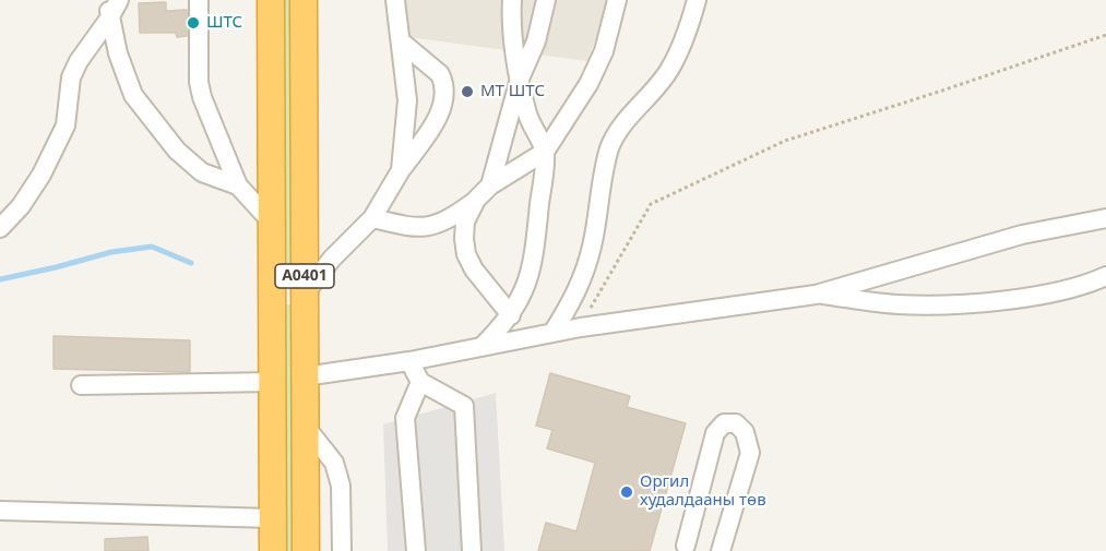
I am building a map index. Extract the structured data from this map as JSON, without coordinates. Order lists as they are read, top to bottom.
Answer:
{
  "streets": {
    "highway": ["A0401"]
  },
  "places": ["ШТС", "МТ ШТС", "Оргил худалдааны төв"]
}
